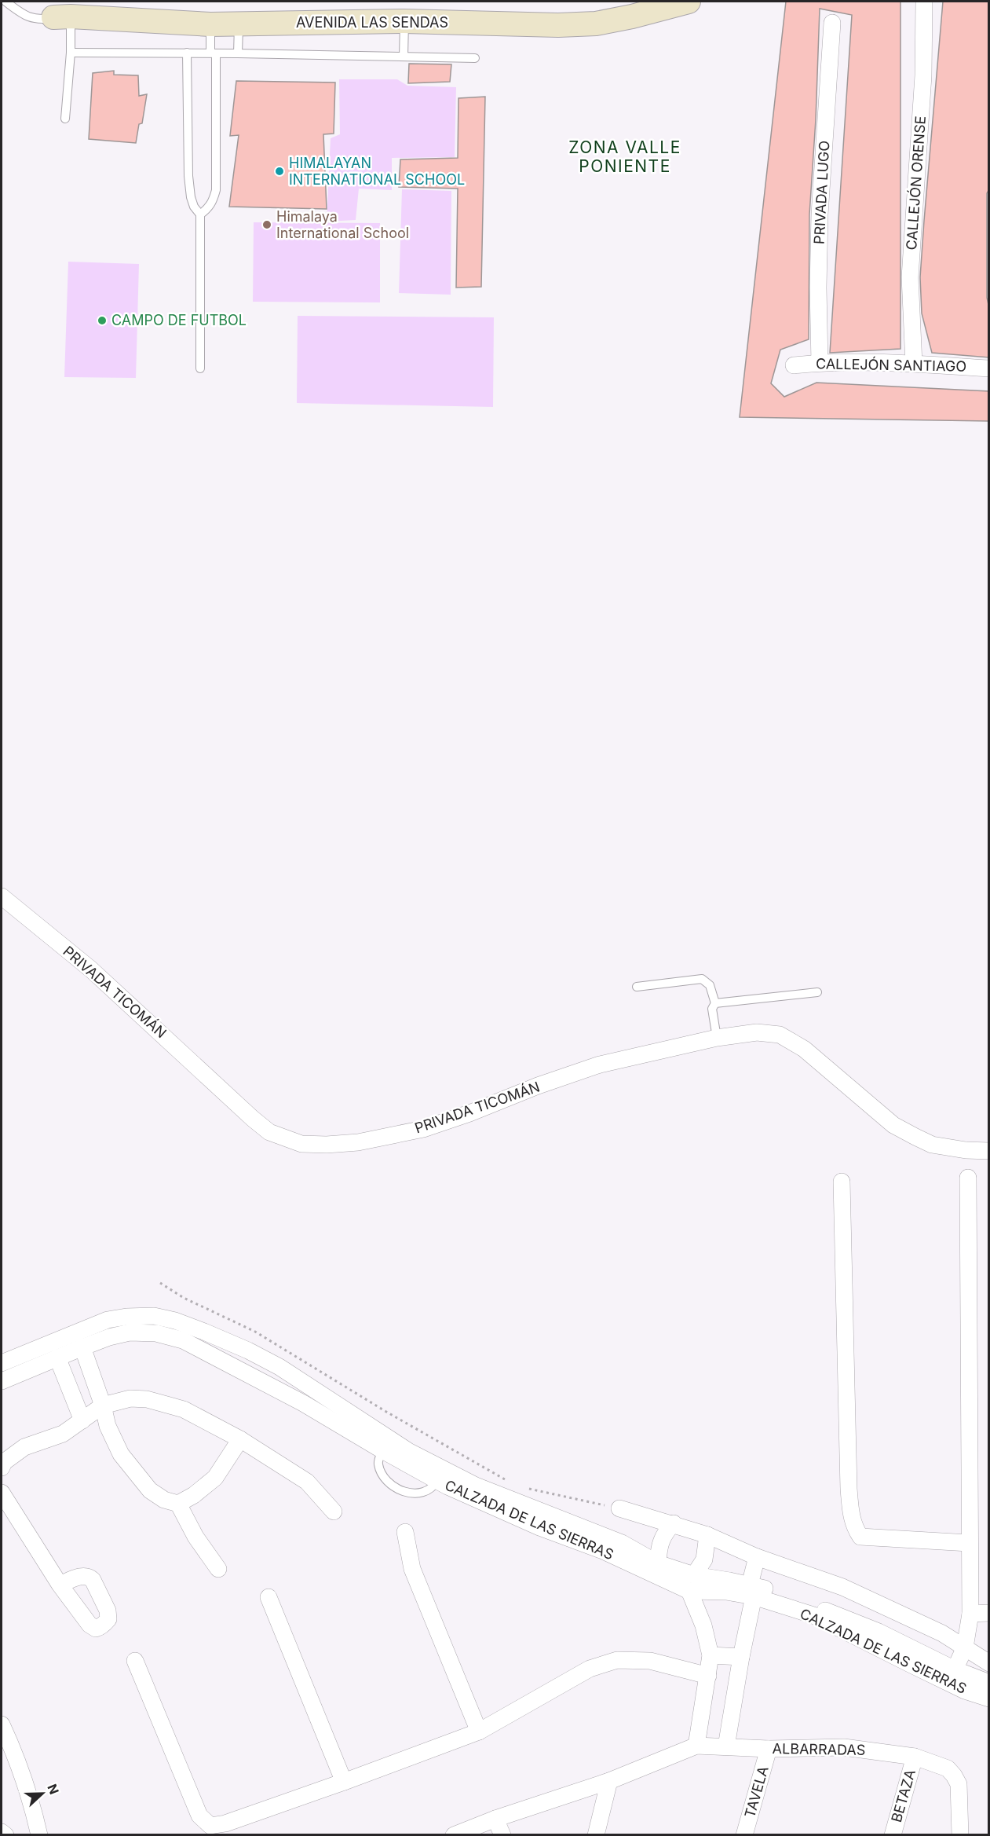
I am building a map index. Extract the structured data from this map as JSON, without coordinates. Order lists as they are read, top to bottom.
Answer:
{
  "streets": {
    "street": [
      "AVENIDA LAS SENDAS",
      "CALLEJÓN ORENSE",
      "PRIVADA LUGO",
      "CALLEJÓN SANTIAGO",
      "PRIVADA TICOMÁN",
      "CALZADA DE LAS SIERRAS",
      "ALBARRADAS",
      "TAVELA",
      "BETAZA"
    ]
  },
  "crossings": [
    ["CALLEJÓN ORENSE", "CALLEJÓN SANTIAGO"],
    ["PRIVADA LUGO", "CALLEJÓN SANTIAGO"],
    ["ALBARRADAS", "TAVELA"],
    ["ALBARRADAS", "BETAZA"]
  ],
  "districts": ["ZONA VALLE PONIENTE"],
  "places": ["HIMALAYAN INTERNATIONAL SCHOOL", "Himalaya International School", "CAMPO DE FUTBOL"],
  "north": "right"
}
